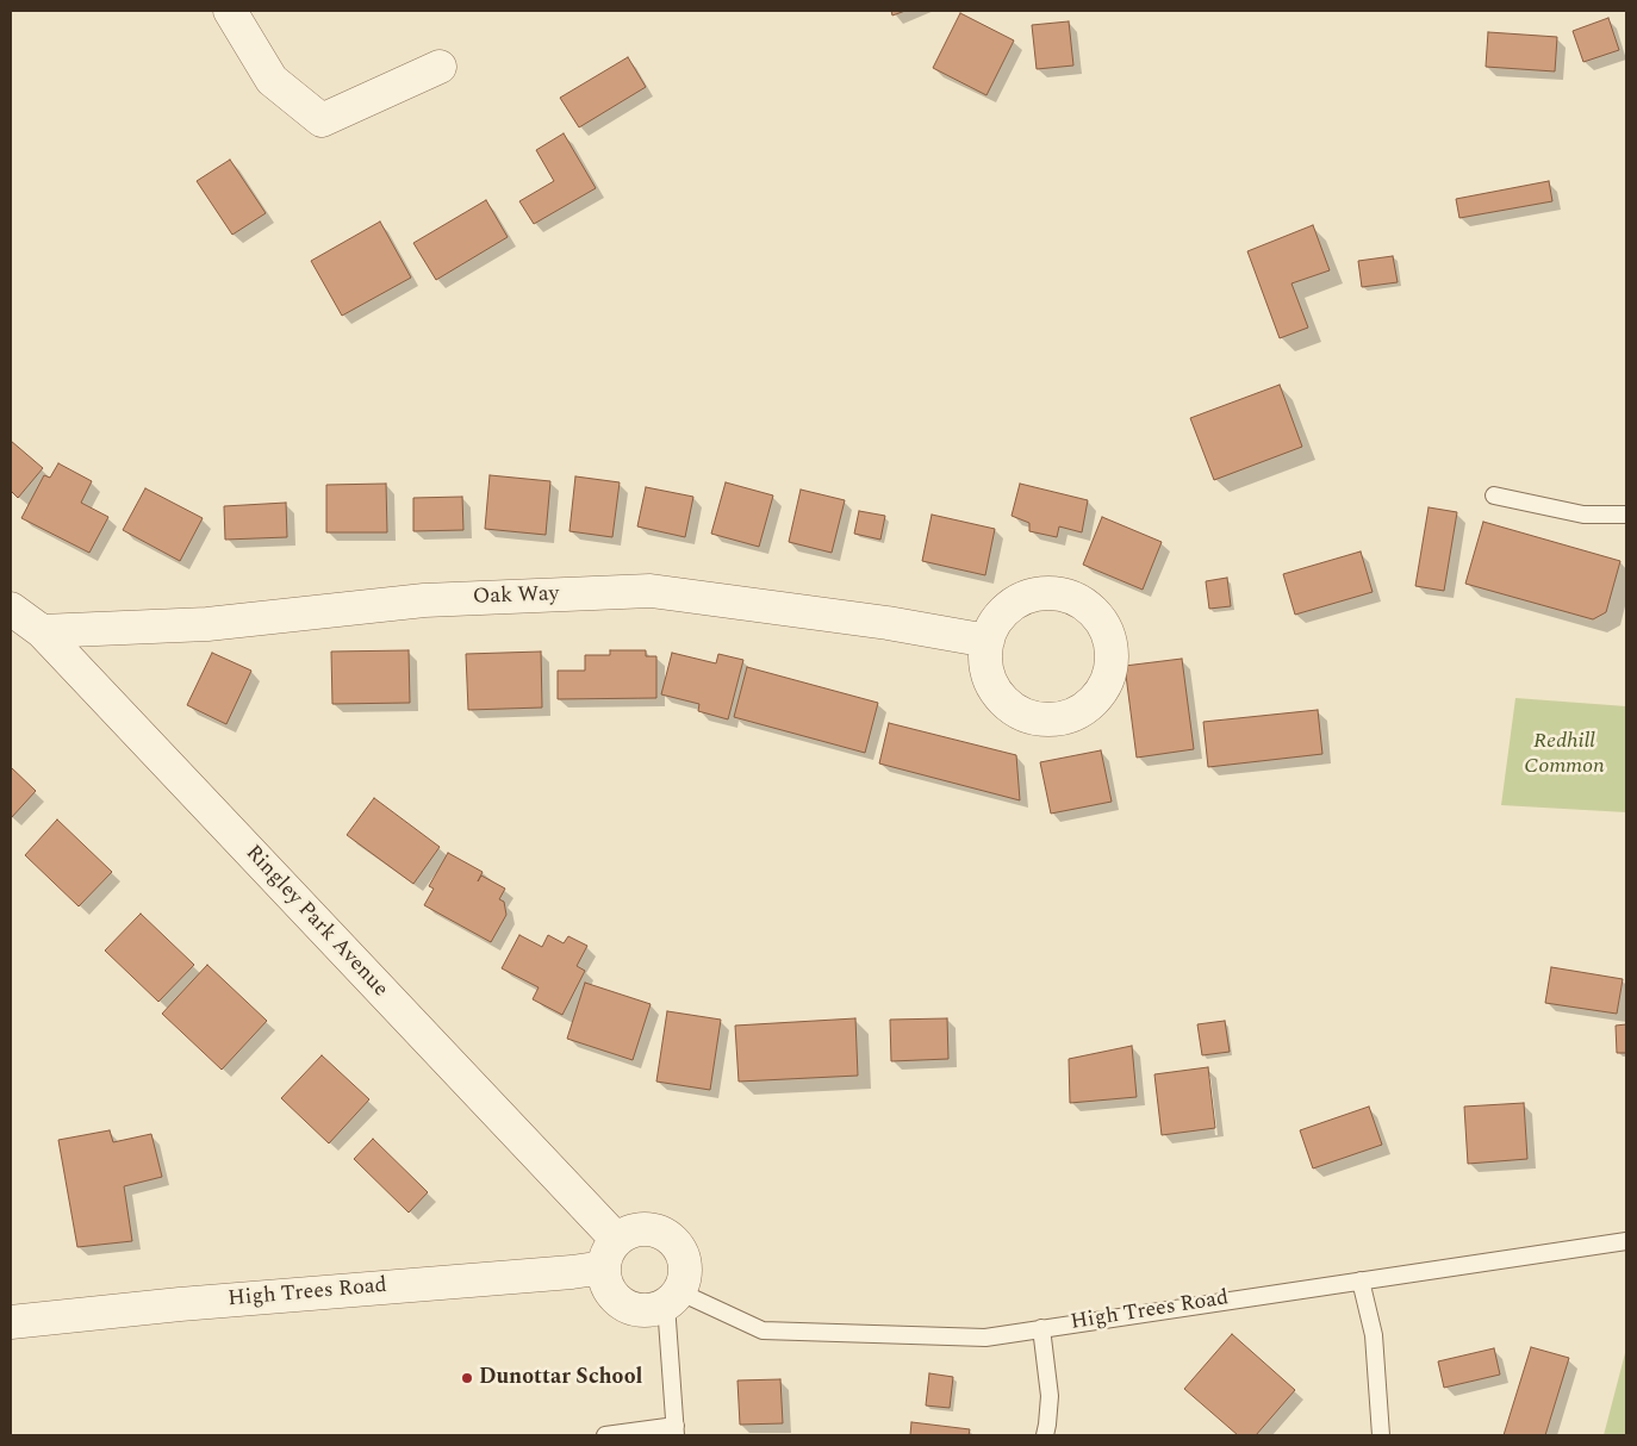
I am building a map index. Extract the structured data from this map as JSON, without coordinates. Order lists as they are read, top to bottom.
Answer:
{
  "streets": {
    "street": ["Oak Way", "Ringley Park Avenue", "High Trees Road"]
  },
  "crossings": [
    ["Oak Way", "Ringley Park Avenue"],
    ["Ringley Park Avenue", "High Trees Road"]
  ],
  "parks": ["Redhill Common"],
  "places": ["Dunottar School"]
}
